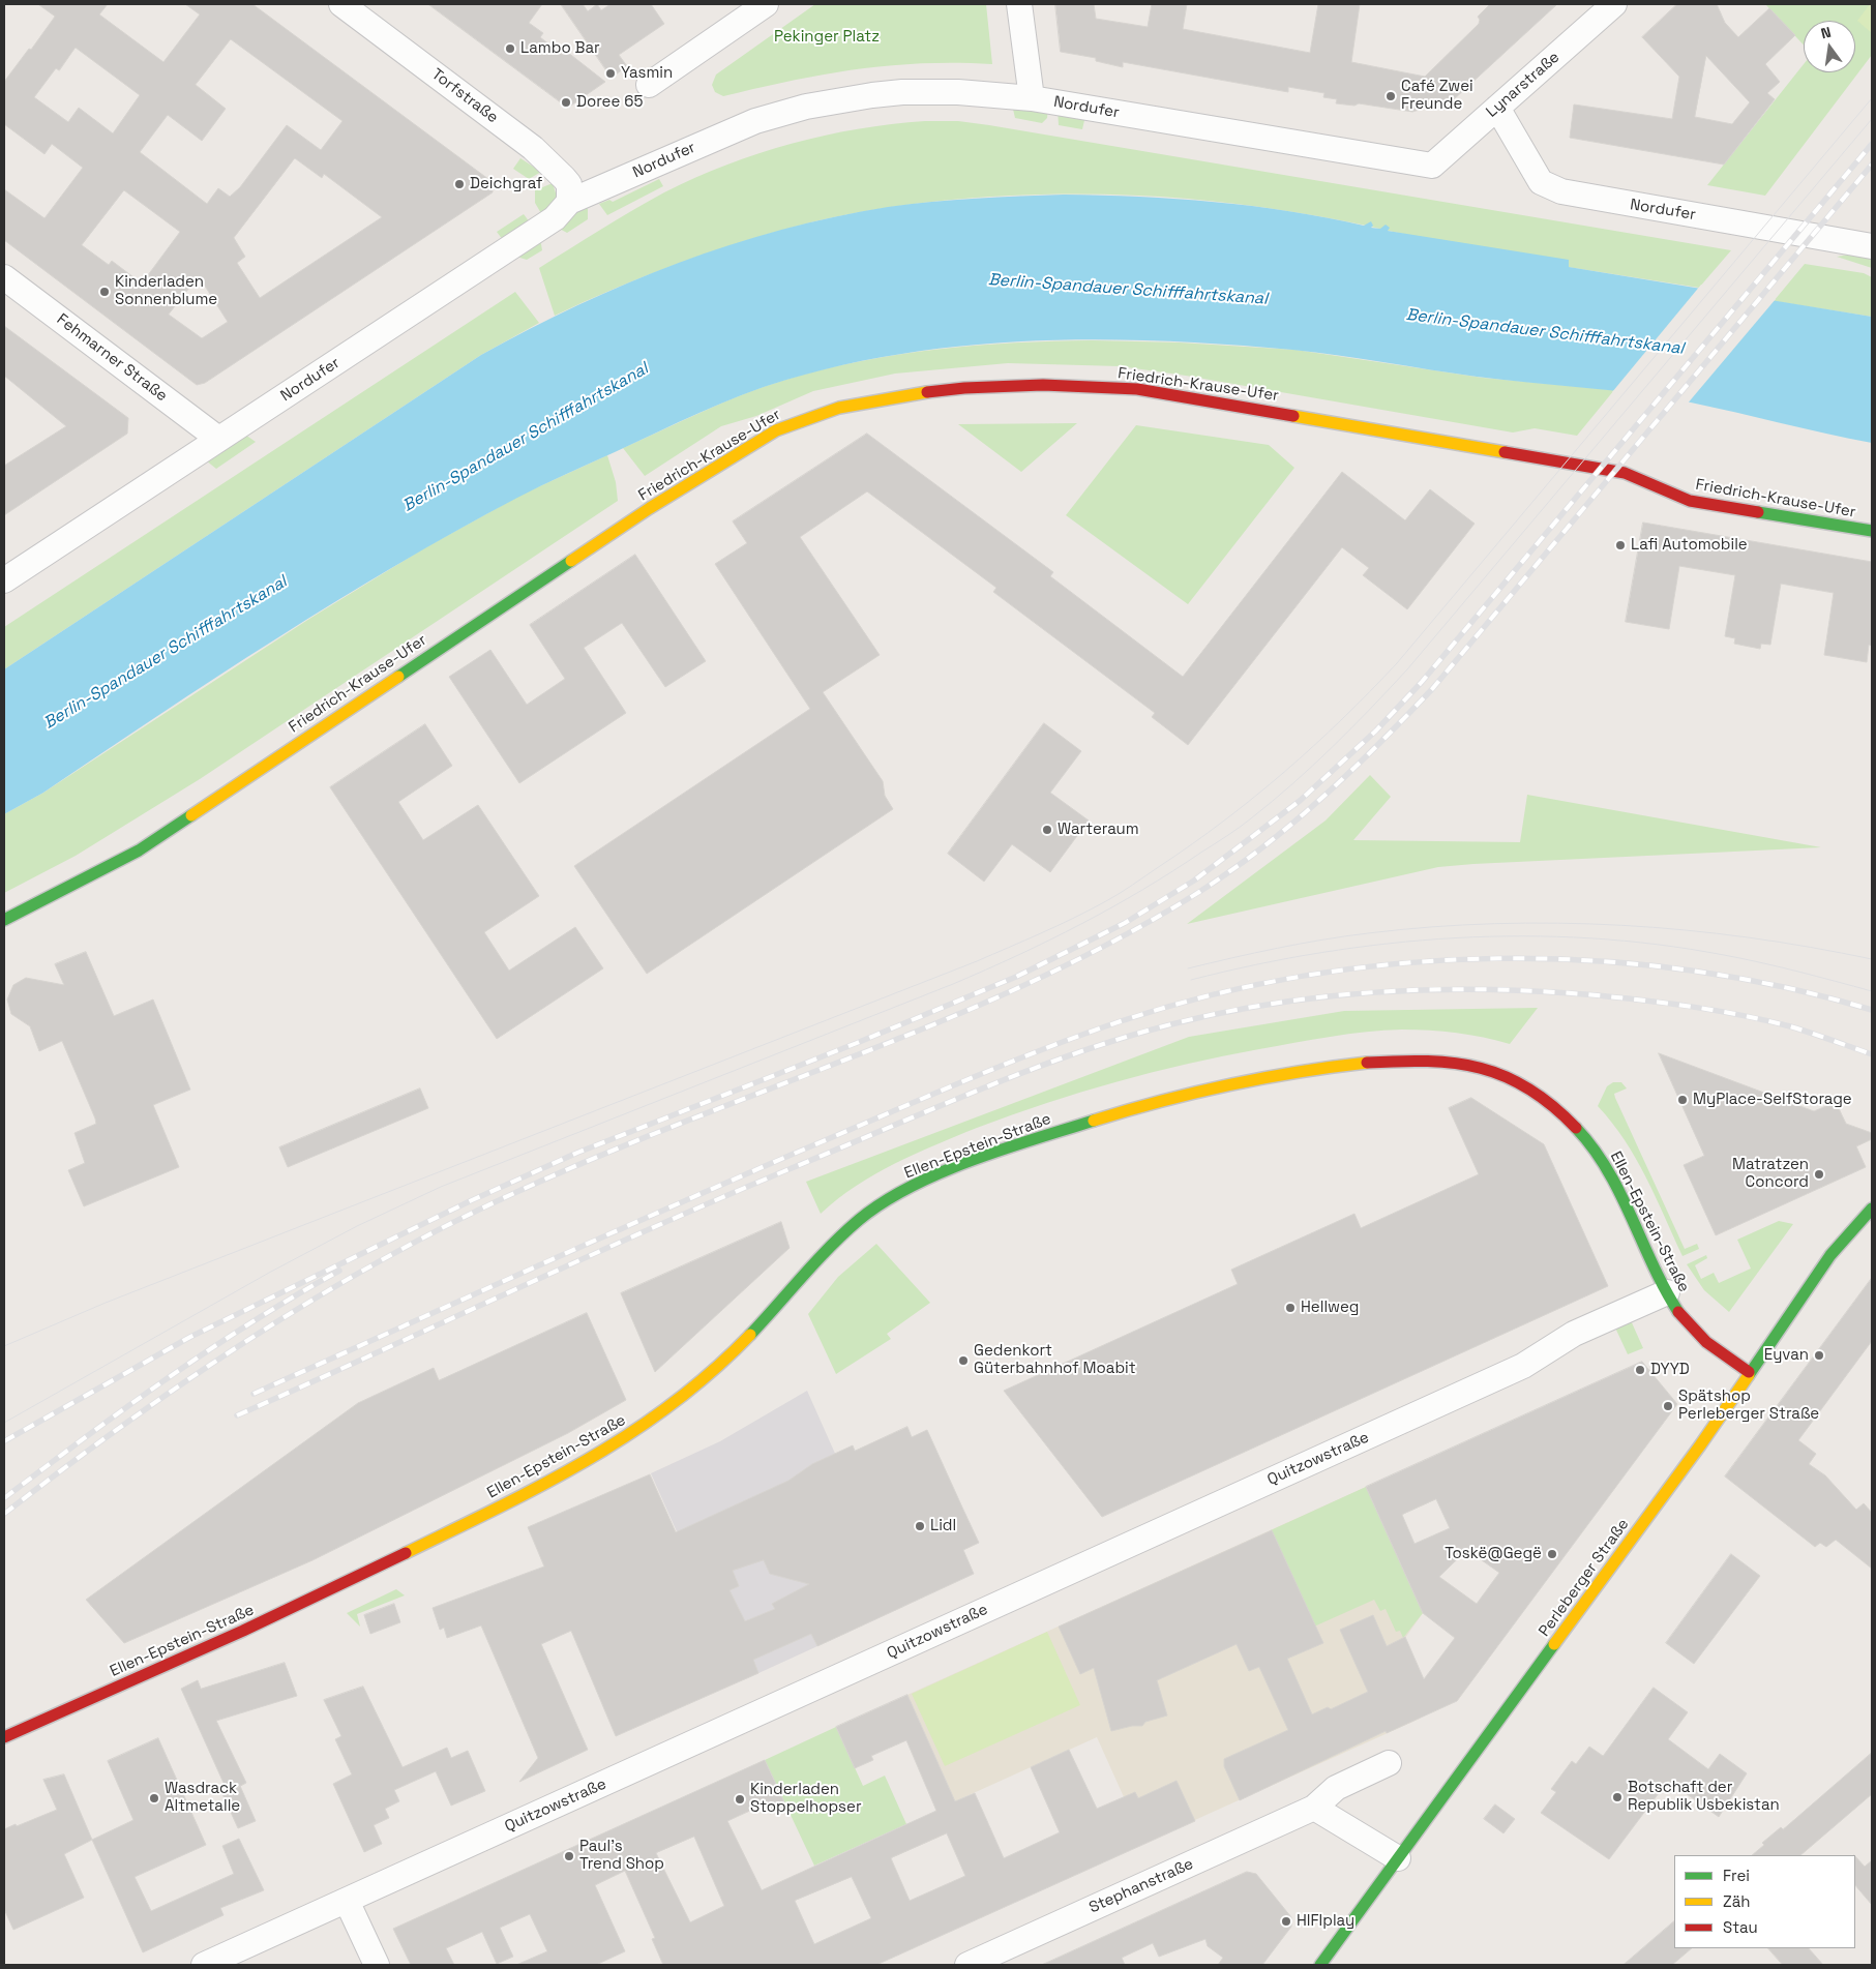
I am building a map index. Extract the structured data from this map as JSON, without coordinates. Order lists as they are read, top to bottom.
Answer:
{
  "streets": {
    "main road": ["Friedrich-Krause-Ufer", "Ellen-Epstein-Straße", "Perleberger Straße"],
    "street": [
      "Lynarstraße",
      "Torfstraße",
      "Nordufer",
      "Fehmarner Straße",
      "Quitzowstraße",
      "Stephanstraße"
    ]
  },
  "crossings": [
    ["Lynarstraße", "Nordufer"],
    ["Torfstraße", "Nordufer"],
    ["Nordufer", "Fehmarner Straße"],
    ["Ellen-Epstein-Straße", "Quitzowstraße"],
    ["Ellen-Epstein-Straße", "Perleberger Straße"]
  ],
  "water": ["Berlin-Spandauer Schifffahrtskanal"],
  "parks": ["Pekinger Platz"],
  "places": [
    "Lambo Bar",
    "Yasmin",
    "Café Zwei Freunde",
    "Doree 65",
    "Deichgraf",
    "Kinderladen Sonnenblume",
    "Lafi Automobile",
    "Warteraum",
    "MyPlace-SelfStorage",
    "Matratzen Concord",
    "Hellweg",
    "Eyvan",
    "Gedenkort Güterbahnhof Moabit",
    "DYYD",
    "Spätshop Perleberger Straße",
    "Lidl",
    "Toskë@Gegë",
    "Botschaft der Republik Usbekistan",
    "Wasdrack Altmetalle",
    "Kinderladen Stoppelhopser",
    "Paul's Trend Shop",
    "HIFIplay"
  ],
  "legend": ["Frei", "Zäh", "Stau"],
  "north": "top"
}
